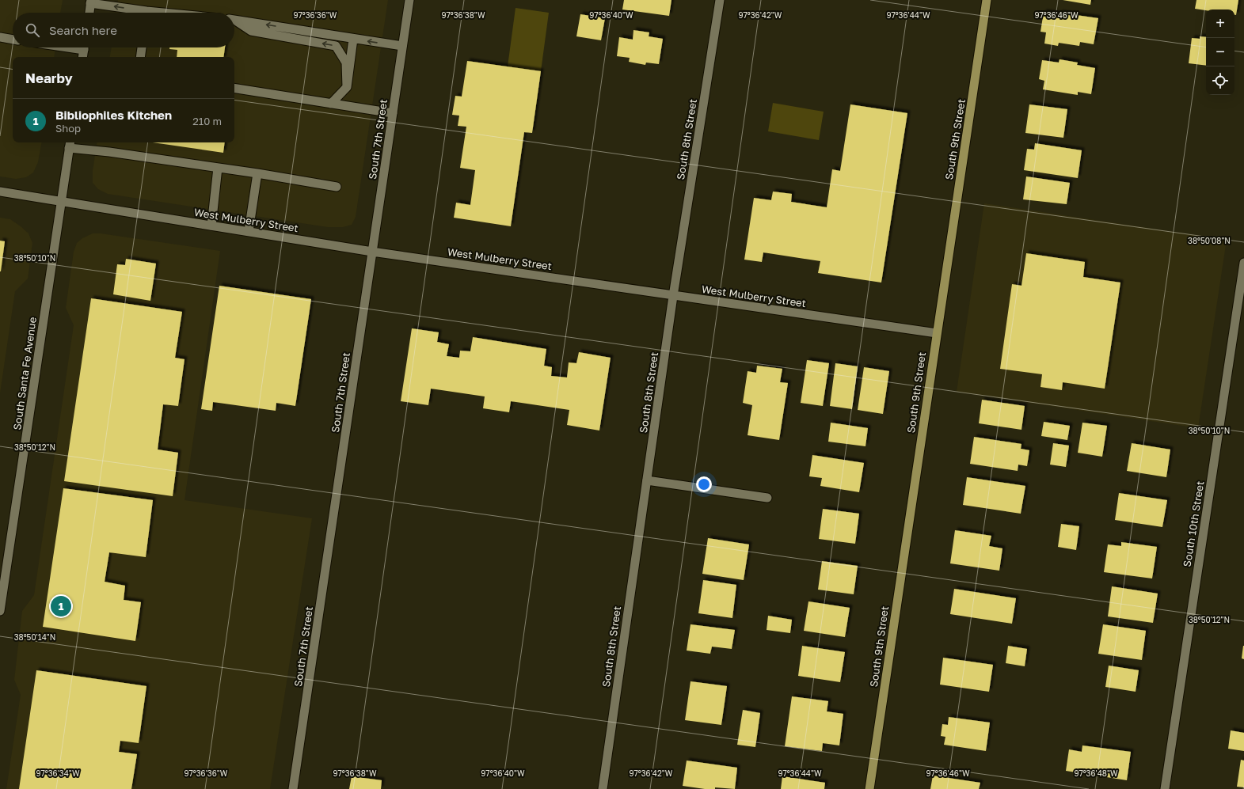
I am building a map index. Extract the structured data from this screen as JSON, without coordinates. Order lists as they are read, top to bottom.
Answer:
{
  "streets": {
    "main road": ["South 9th Street"],
    "street": [
      "South 7th Street",
      "South 8th Street",
      "West Mulberry Street",
      "South Santa Fe Avenue",
      "South 10th Street"
    ]
  },
  "crossings": [
    ["South 7th Street", "West Mulberry Street"],
    ["South 8th Street", "West Mulberry Street"],
    ["South 9th Street", "West Mulberry Street"],
    ["West Mulberry Street", "South Santa Fe Avenue"]
  ],
  "page": {
    "map_buttons": ["+", "−"],
    "search": "Search here",
    "heading": "Nearby",
    "list": [
      {
        "mark": "1",
        "name": "Bibliophiles Kitchen",
        "note": "Shop",
        "value": "210 m"
      }
    ],
    "pins": "1"
  },
  "coordinates": [
    "97°36'36\"W",
    "97°36'38\"W",
    "97°36'40\"W",
    "97°36'42\"W",
    "97°36'44\"W",
    "97°36'46\"W",
    "38°50'08\"N",
    "38°50'10\"N",
    "38°50'12\"N",
    "38°50'14\"N",
    "97°36'34\"W",
    "97°36'48\"W"
  ]
}
